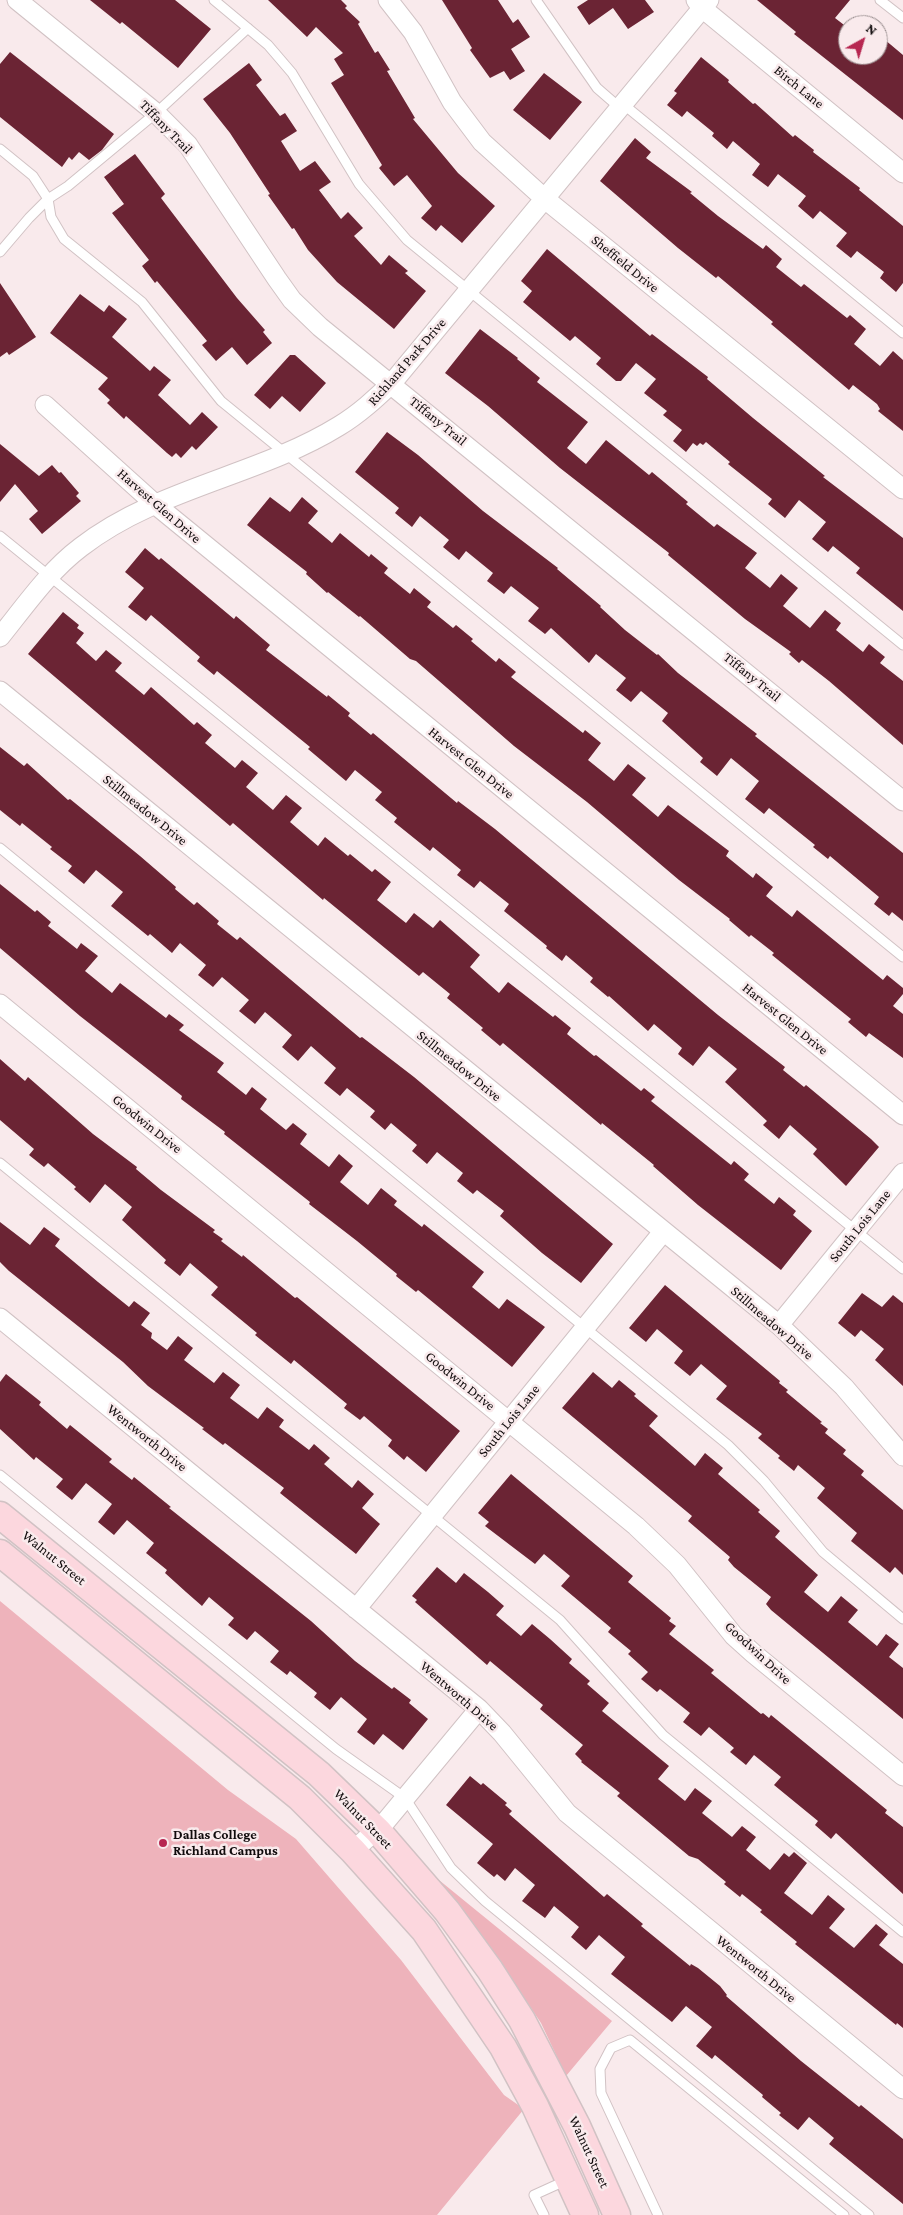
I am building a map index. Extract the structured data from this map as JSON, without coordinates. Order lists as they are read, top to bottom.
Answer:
{
  "streets": {
    "main road": ["Walnut Street"],
    "street": [
      "Birch Lane",
      "Tiffany Trail",
      "Sheffield Drive",
      "Richland Park Drive",
      "Harvest Glen Drive",
      "Stillmeadow Drive",
      "Goodwin Drive",
      "South Lois Lane",
      "Wentworth Drive"
    ]
  },
  "crossings": [
    ["Birch Lane", "Richland Park Drive"],
    ["Tiffany Trail", "Richland Park Drive"],
    ["Sheffield Drive", "Richland Park Drive"],
    ["Richland Park Drive", "Harvest Glen Drive"],
    ["Stillmeadow Drive", "South Lois Lane"],
    ["Goodwin Drive", "South Lois Lane"],
    ["South Lois Lane", "Wentworth Drive"]
  ],
  "places": ["Dallas College Richland Campus"],
  "north": "top right"
}
